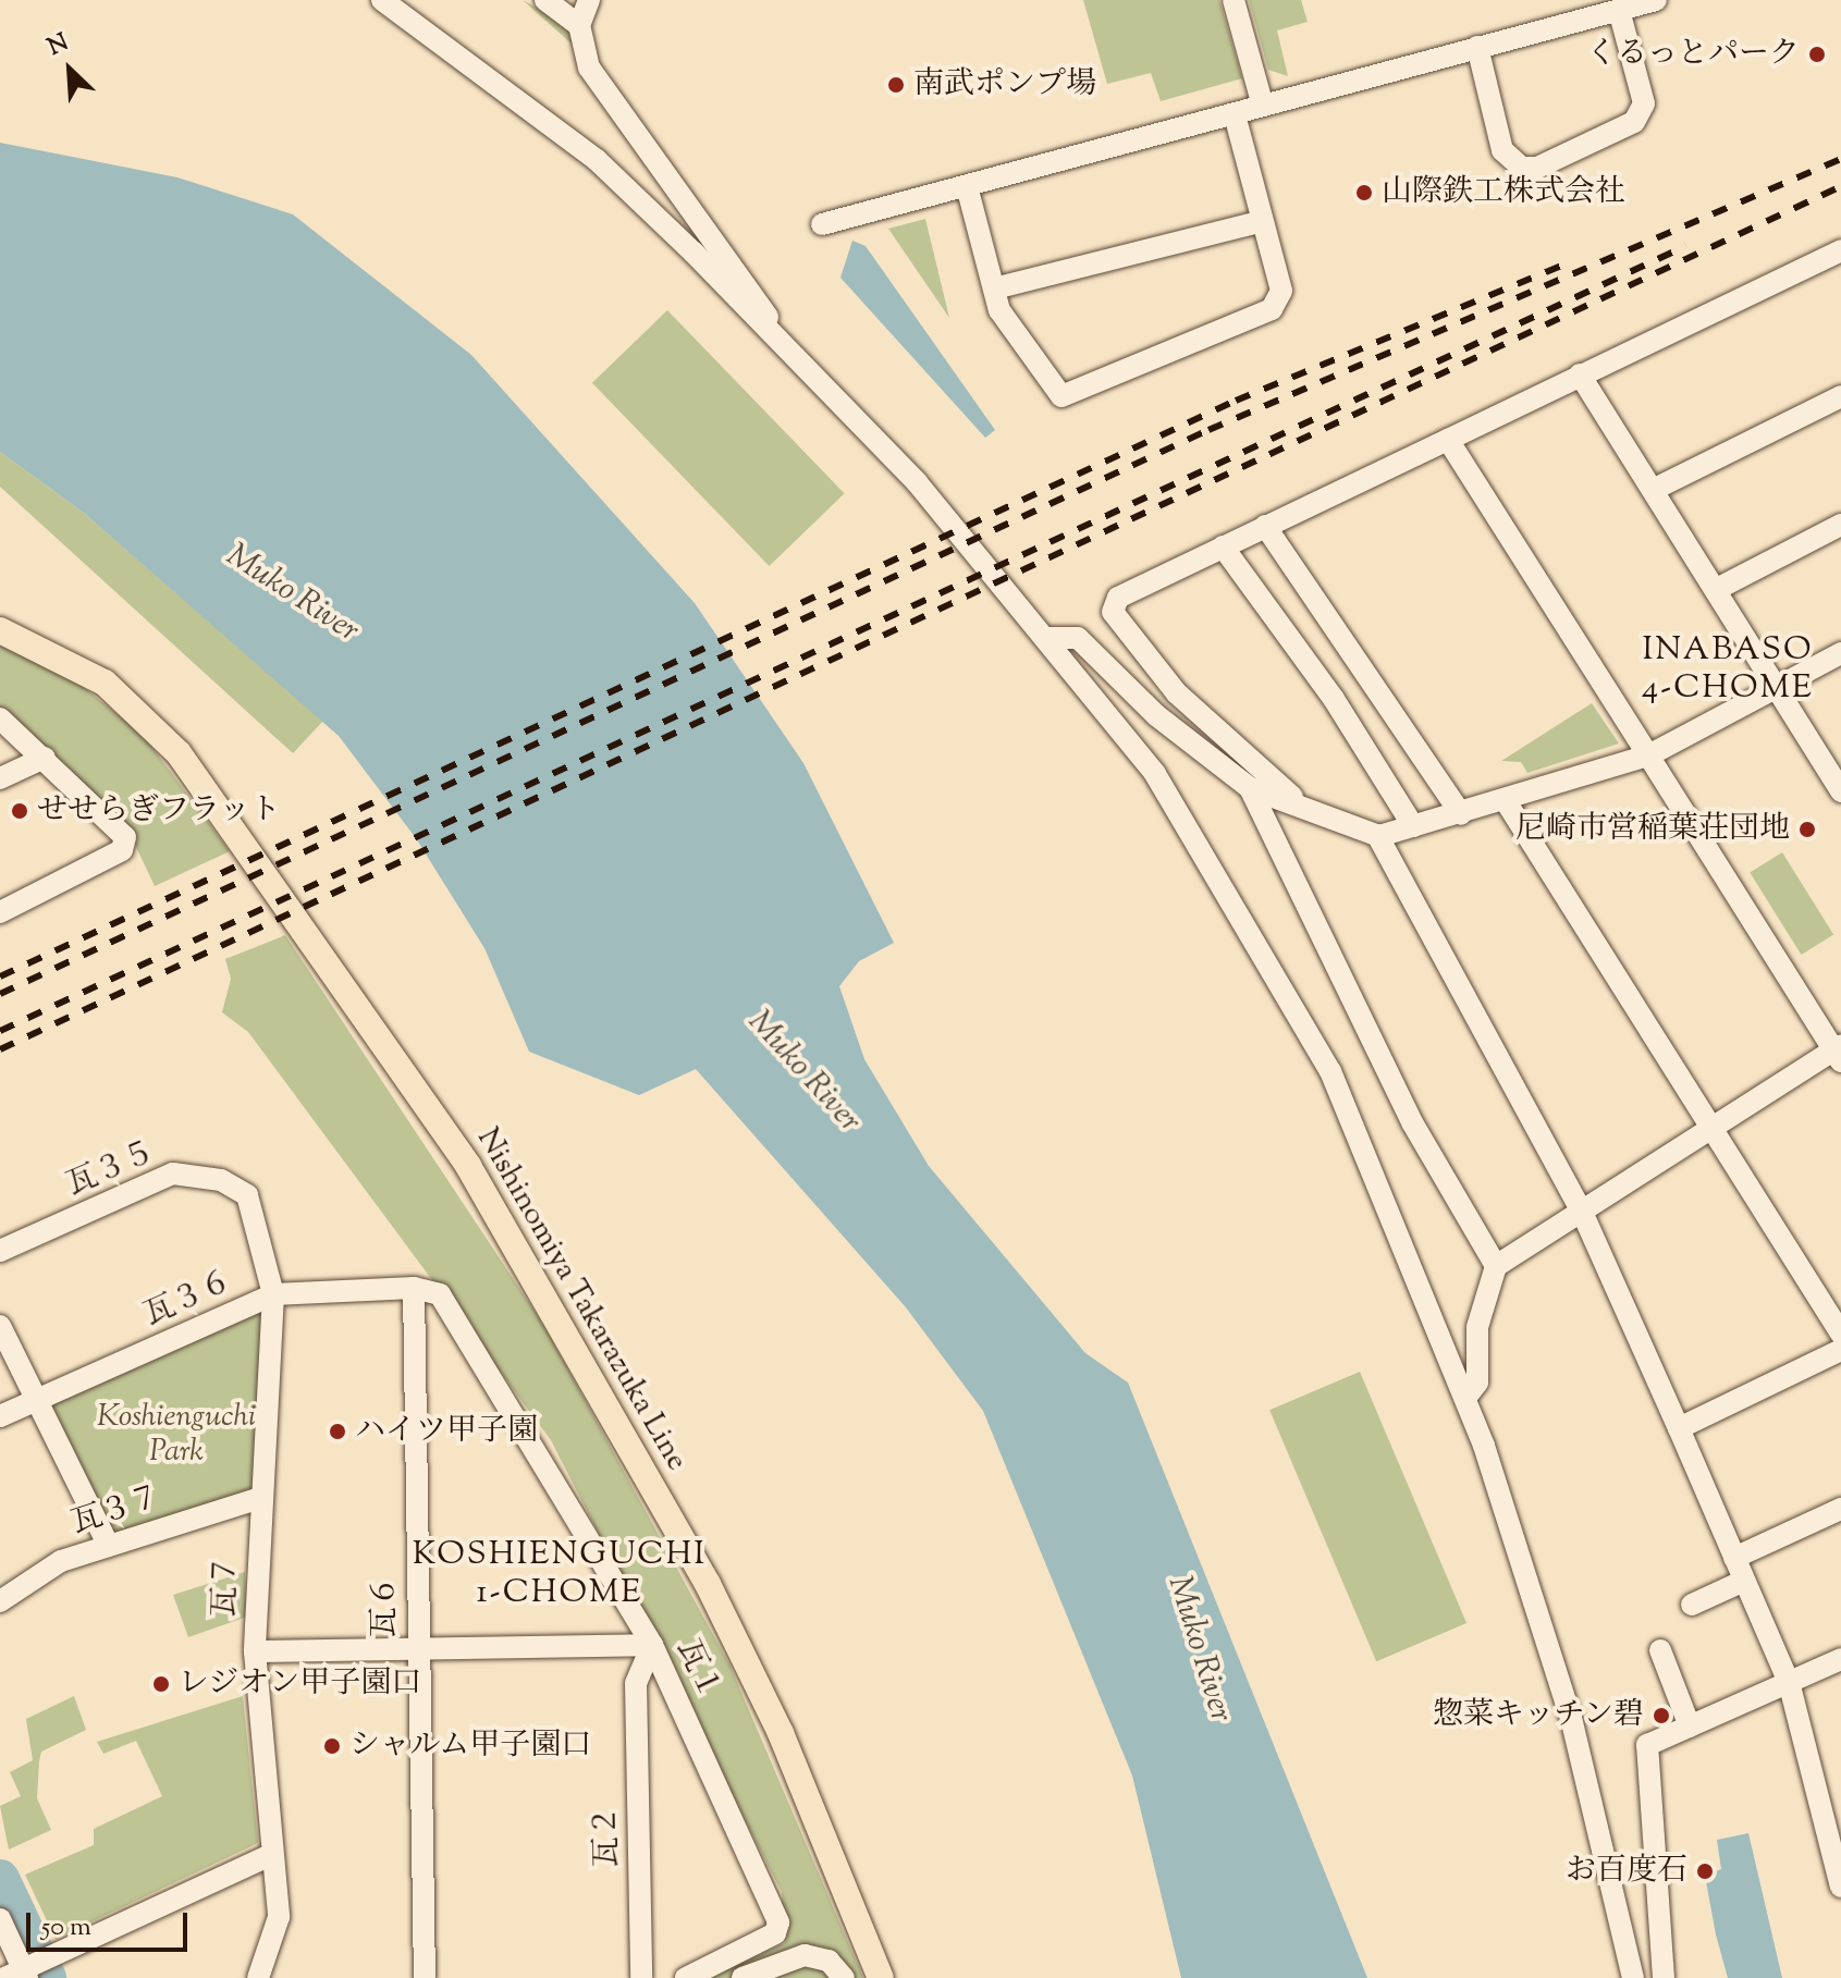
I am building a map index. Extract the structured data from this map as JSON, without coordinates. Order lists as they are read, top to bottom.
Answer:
{
  "streets": {
    "main road": ["Nishinomiya Takarazuka Line"],
    "street": [
      "瓦３５",
      "瓦３６",
      "瓦３７",
      "瓦７",
      "瓦６",
      "瓦１",
      "瓦２"
    ]
  },
  "crossings": [
    ["瓦３５", "瓦７"],
    ["瓦３６", "瓦７"],
    ["瓦３６", "瓦６"],
    ["瓦３６", "瓦１"],
    ["瓦３７", "瓦７"],
    ["瓦６", "瓦１"],
    ["瓦１", "瓦２"]
  ],
  "districts": ["INABASO 4-CHOME", "KOSHIENGUCHI 1-CHOME"],
  "water": ["Muko River"],
  "parks": ["Koshienguchi Park"],
  "places": [
    "くるっとパーク",
    "南武ポンプ場",
    "山際鉄工株式会社",
    "せせらぎフラット",
    "尼崎市営稲葉荘団地",
    "ハイツ甲子園",
    "レジオン甲子園口",
    "惣菜キッチン碧",
    "シャルム甲子園口",
    "お百度石"
  ],
  "scale_bar": "50 m",
  "north": "top left"
}
